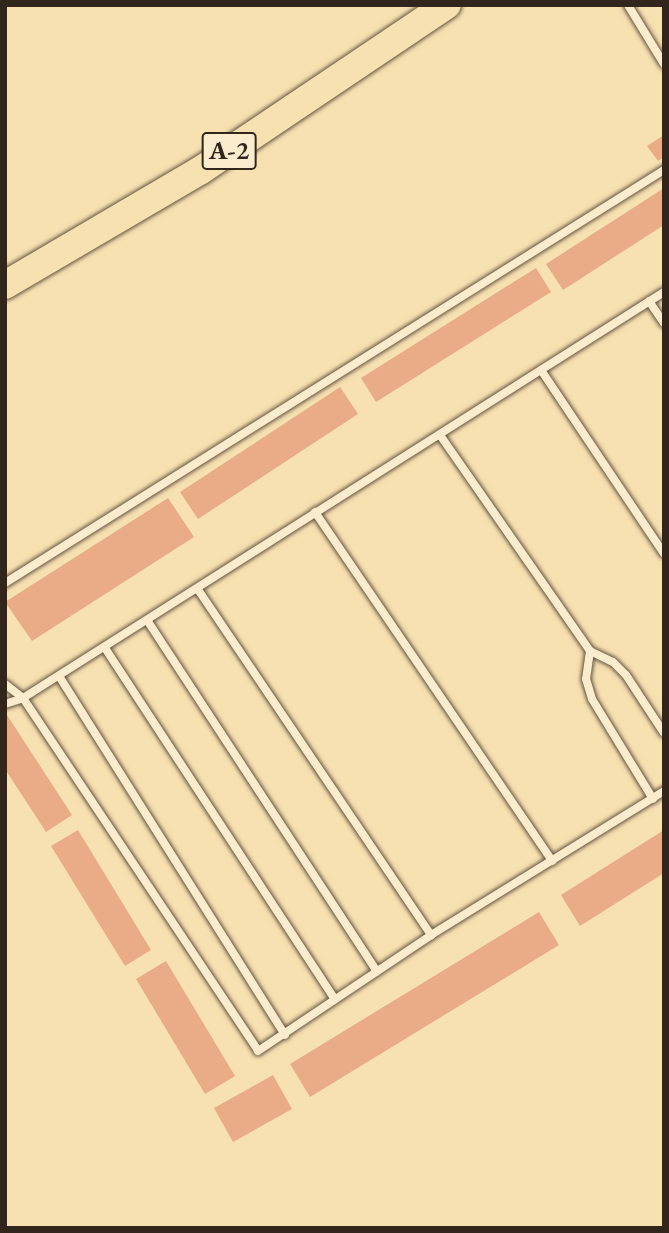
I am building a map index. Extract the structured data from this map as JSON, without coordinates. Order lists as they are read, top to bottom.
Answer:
{
  "streets": {
    "highway": ["A-2"]
  }
}
